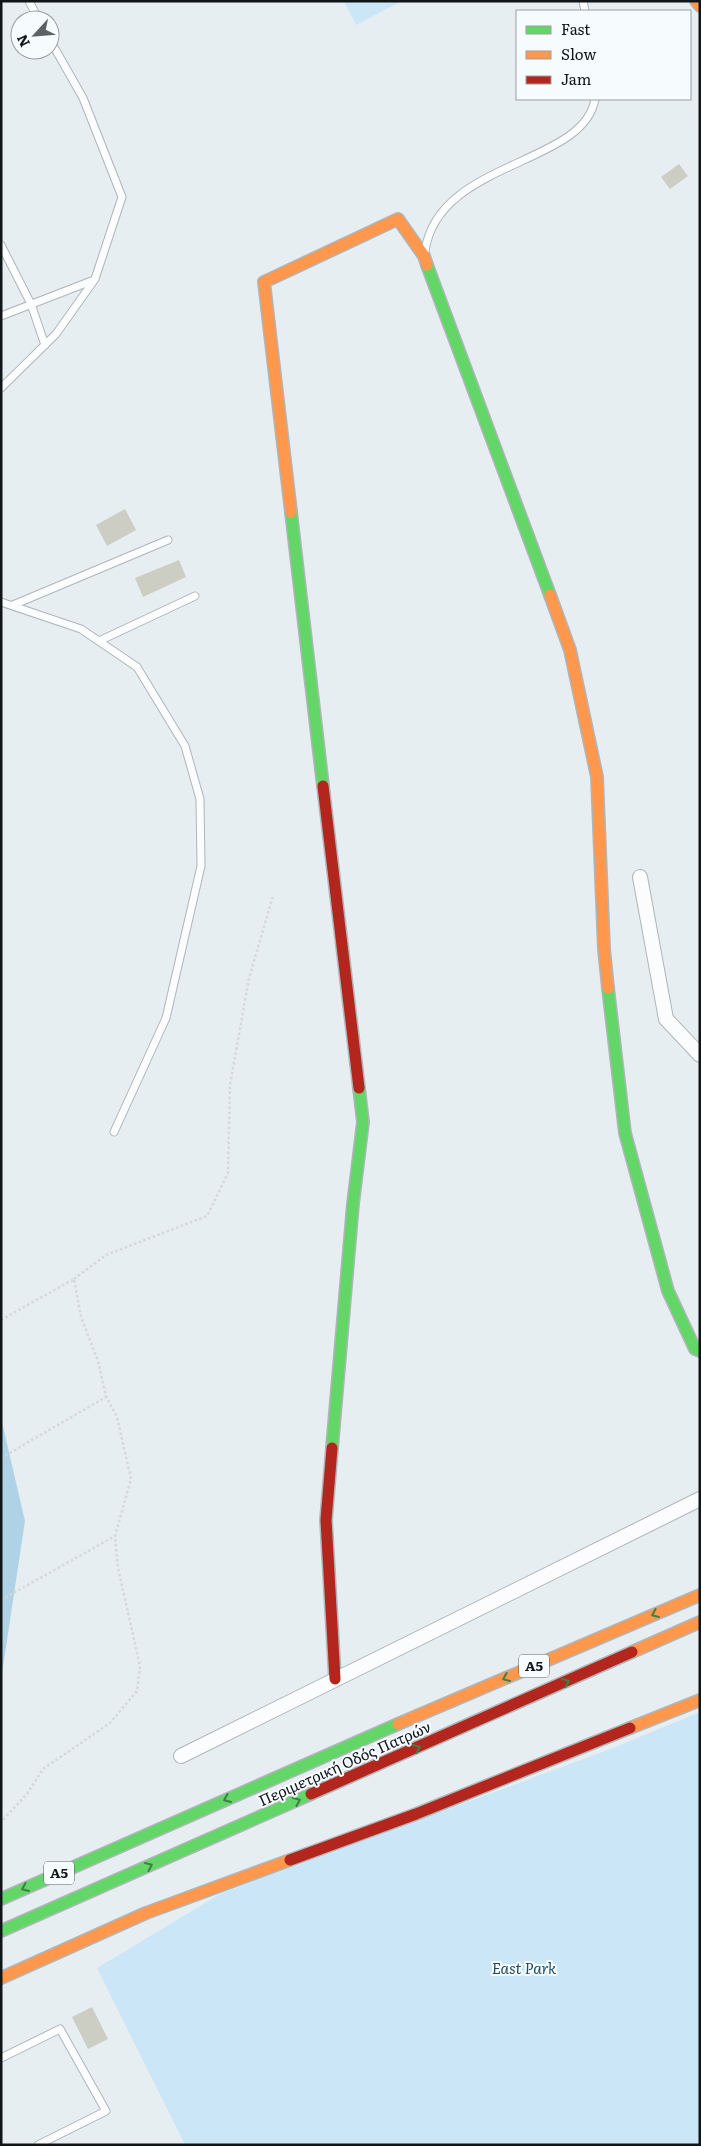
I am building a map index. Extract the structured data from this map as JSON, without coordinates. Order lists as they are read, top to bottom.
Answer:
{
  "streets": {
    "main road": ["Α5", "Περιμετρική Οδός Πατρών"]
  },
  "parks": ["East Park"],
  "legend": ["Fast", "Slow", "Jam"],
  "north": "bottom left"
}
